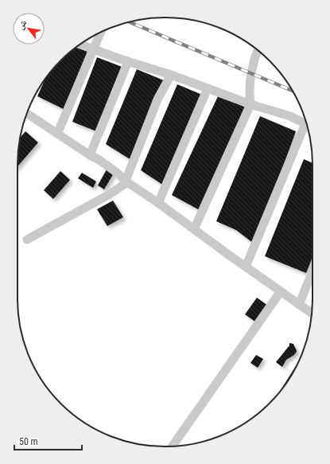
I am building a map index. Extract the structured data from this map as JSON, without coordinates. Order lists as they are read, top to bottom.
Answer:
{
  "scale_bar": "50 m",
  "north": "top left"
}
